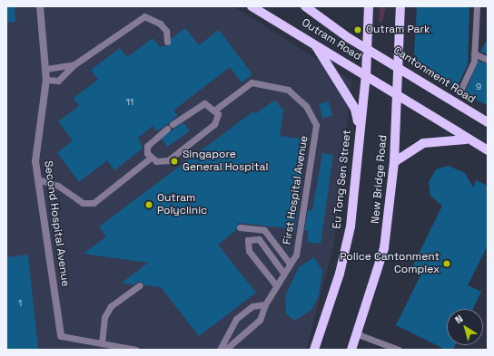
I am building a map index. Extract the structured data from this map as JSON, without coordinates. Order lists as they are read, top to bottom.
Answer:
{
  "streets": {
    "main road": [
      "Outram Road",
      "Cantonment Road",
      "Eu Tong Sen Street",
      "New Bridge Road"
    ],
    "street": ["Second Hospital Avenue"],
    "lane": ["First Hospital Avenue"]
  },
  "crossings": [
    ["Outram Road", "Cantonment Road"],
    ["Outram Road", "Eu Tong Sen Street"],
    ["Outram Road", "New Bridge Road"],
    ["Cantonment Road", "Eu Tong Sen Street"],
    ["Cantonment Road", "New Bridge Road"]
  ],
  "places": [
    "Outram Park",
    "Singapore General Hospital",
    "Outram Polyclinic",
    "Police Cantonment Complex"
  ],
  "house_numbers": ["9", "11", "1"],
  "north": "top left"
}
